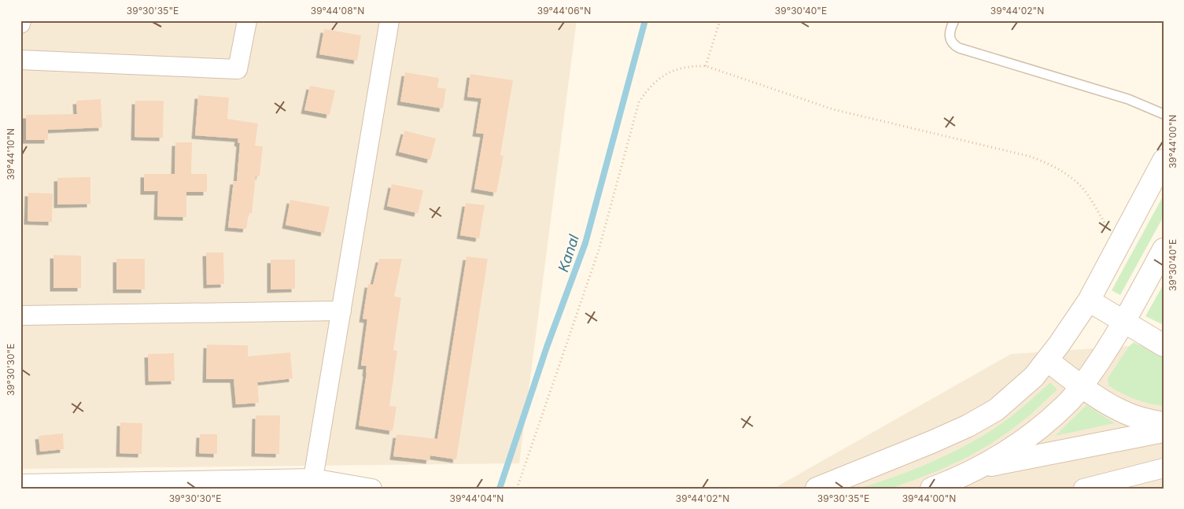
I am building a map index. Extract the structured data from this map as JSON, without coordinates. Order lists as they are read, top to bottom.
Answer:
{
  "water": ["Kanal"],
  "coordinates": [
    "39°30'35\"E",
    "39°44'08\"N",
    "39°44'06\"N",
    "39°30'40\"E",
    "39°44'02\"N",
    "39°44'00\"N",
    "39°44'10\"N",
    "39°30'30\"E",
    "39°44'04\"N"
  ]
}
